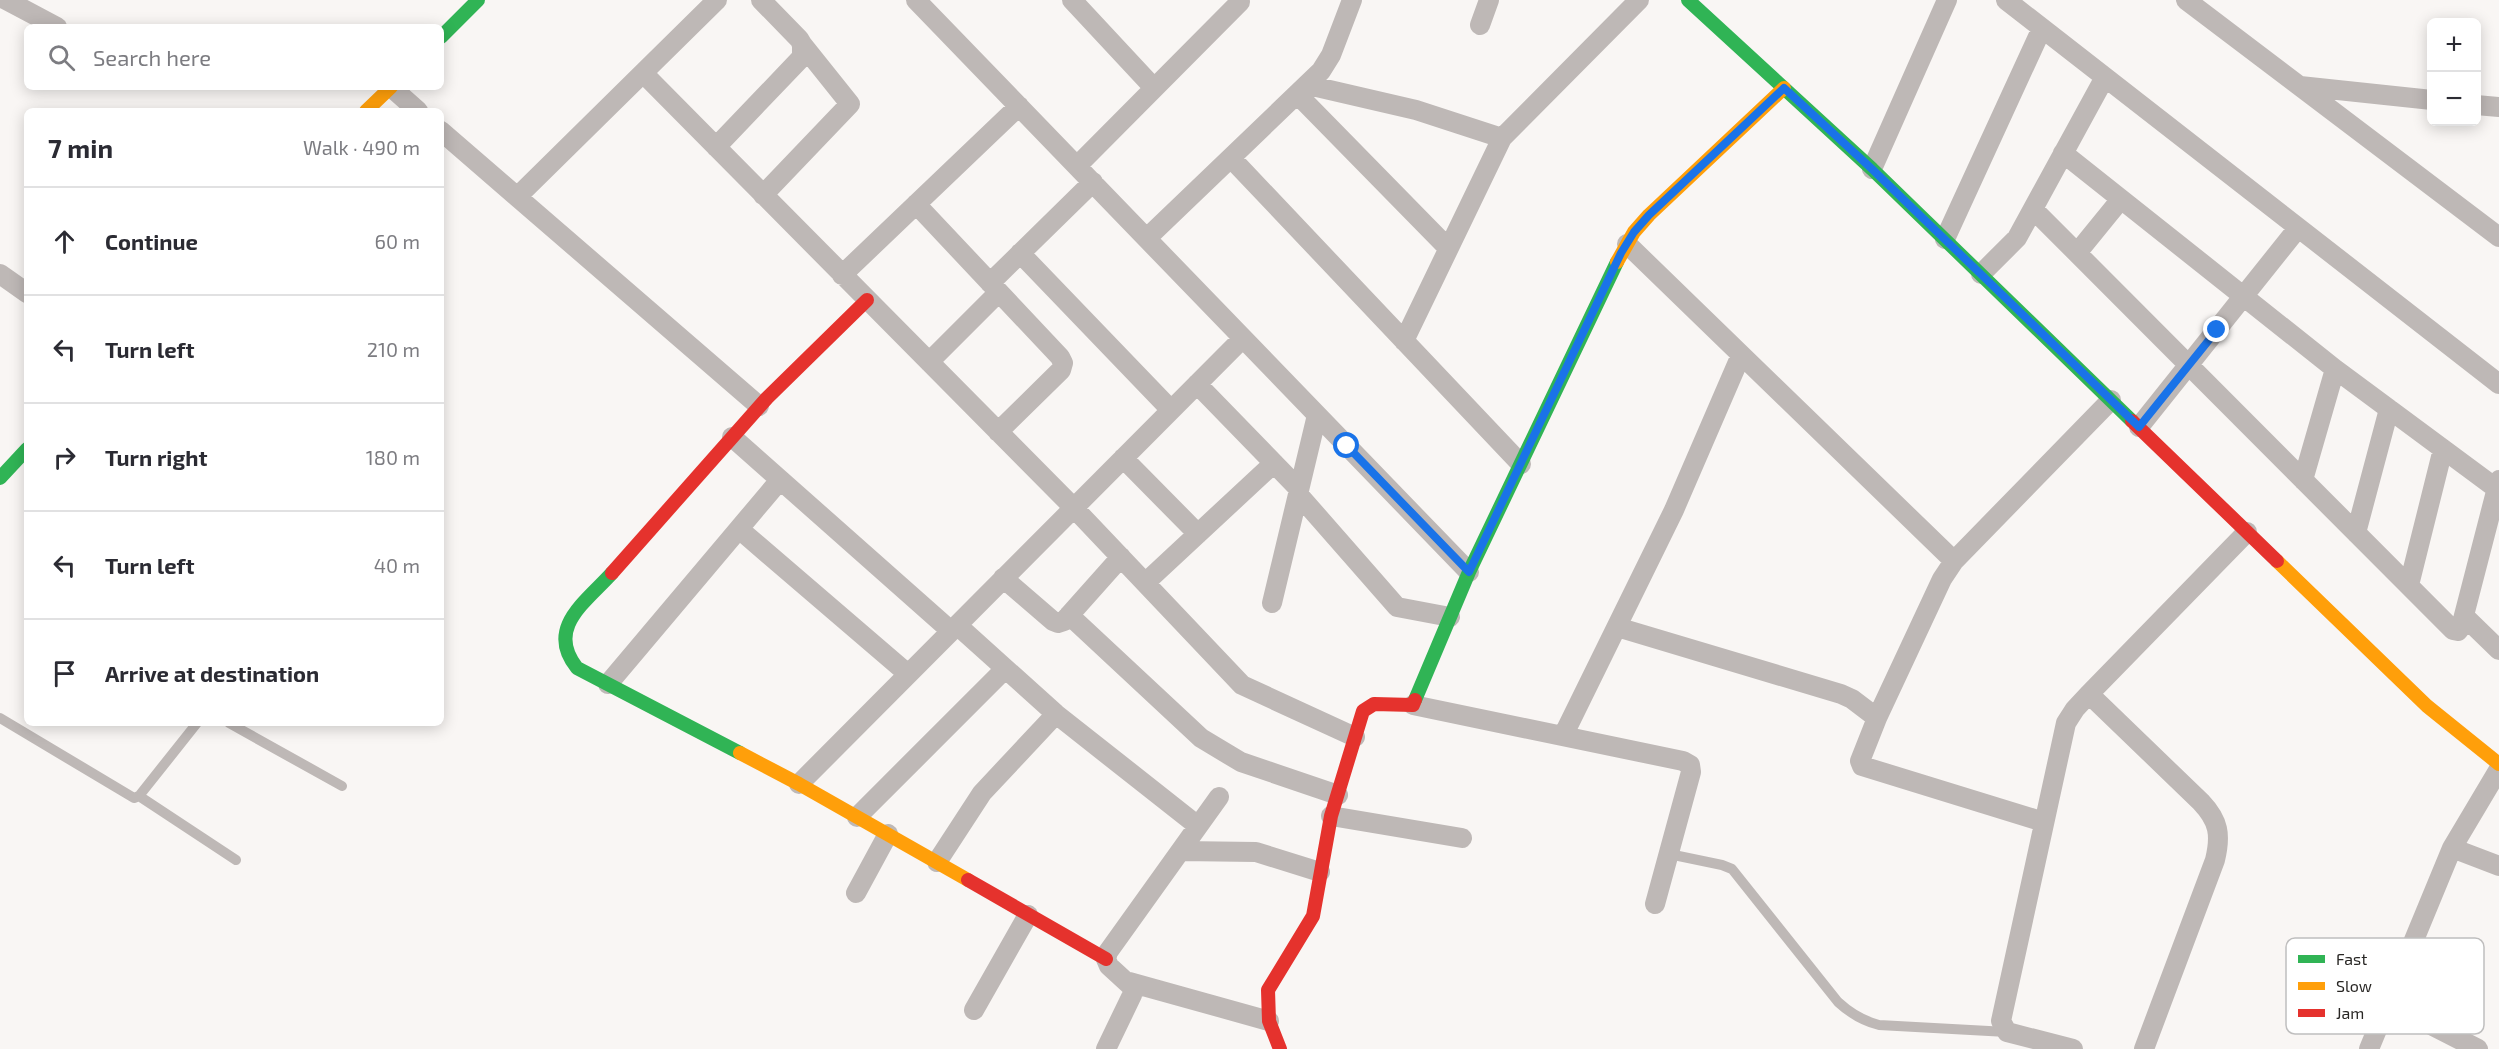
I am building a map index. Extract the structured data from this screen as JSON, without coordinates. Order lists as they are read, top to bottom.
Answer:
{
  "legend": ["Fast", "Slow", "Jam"],
  "page": {
    "map_buttons": ["+", "−"],
    "search": "Search here",
    "heading": ["7 min", "Walk · 490 m"],
    "list": [
      ["Continue", "60 m"],
      ["Turn left", "210 m"],
      ["Turn right", "180 m"],
      ["Turn left", "40 m"],
      "Arrive at destination"
    ]
  }
}
